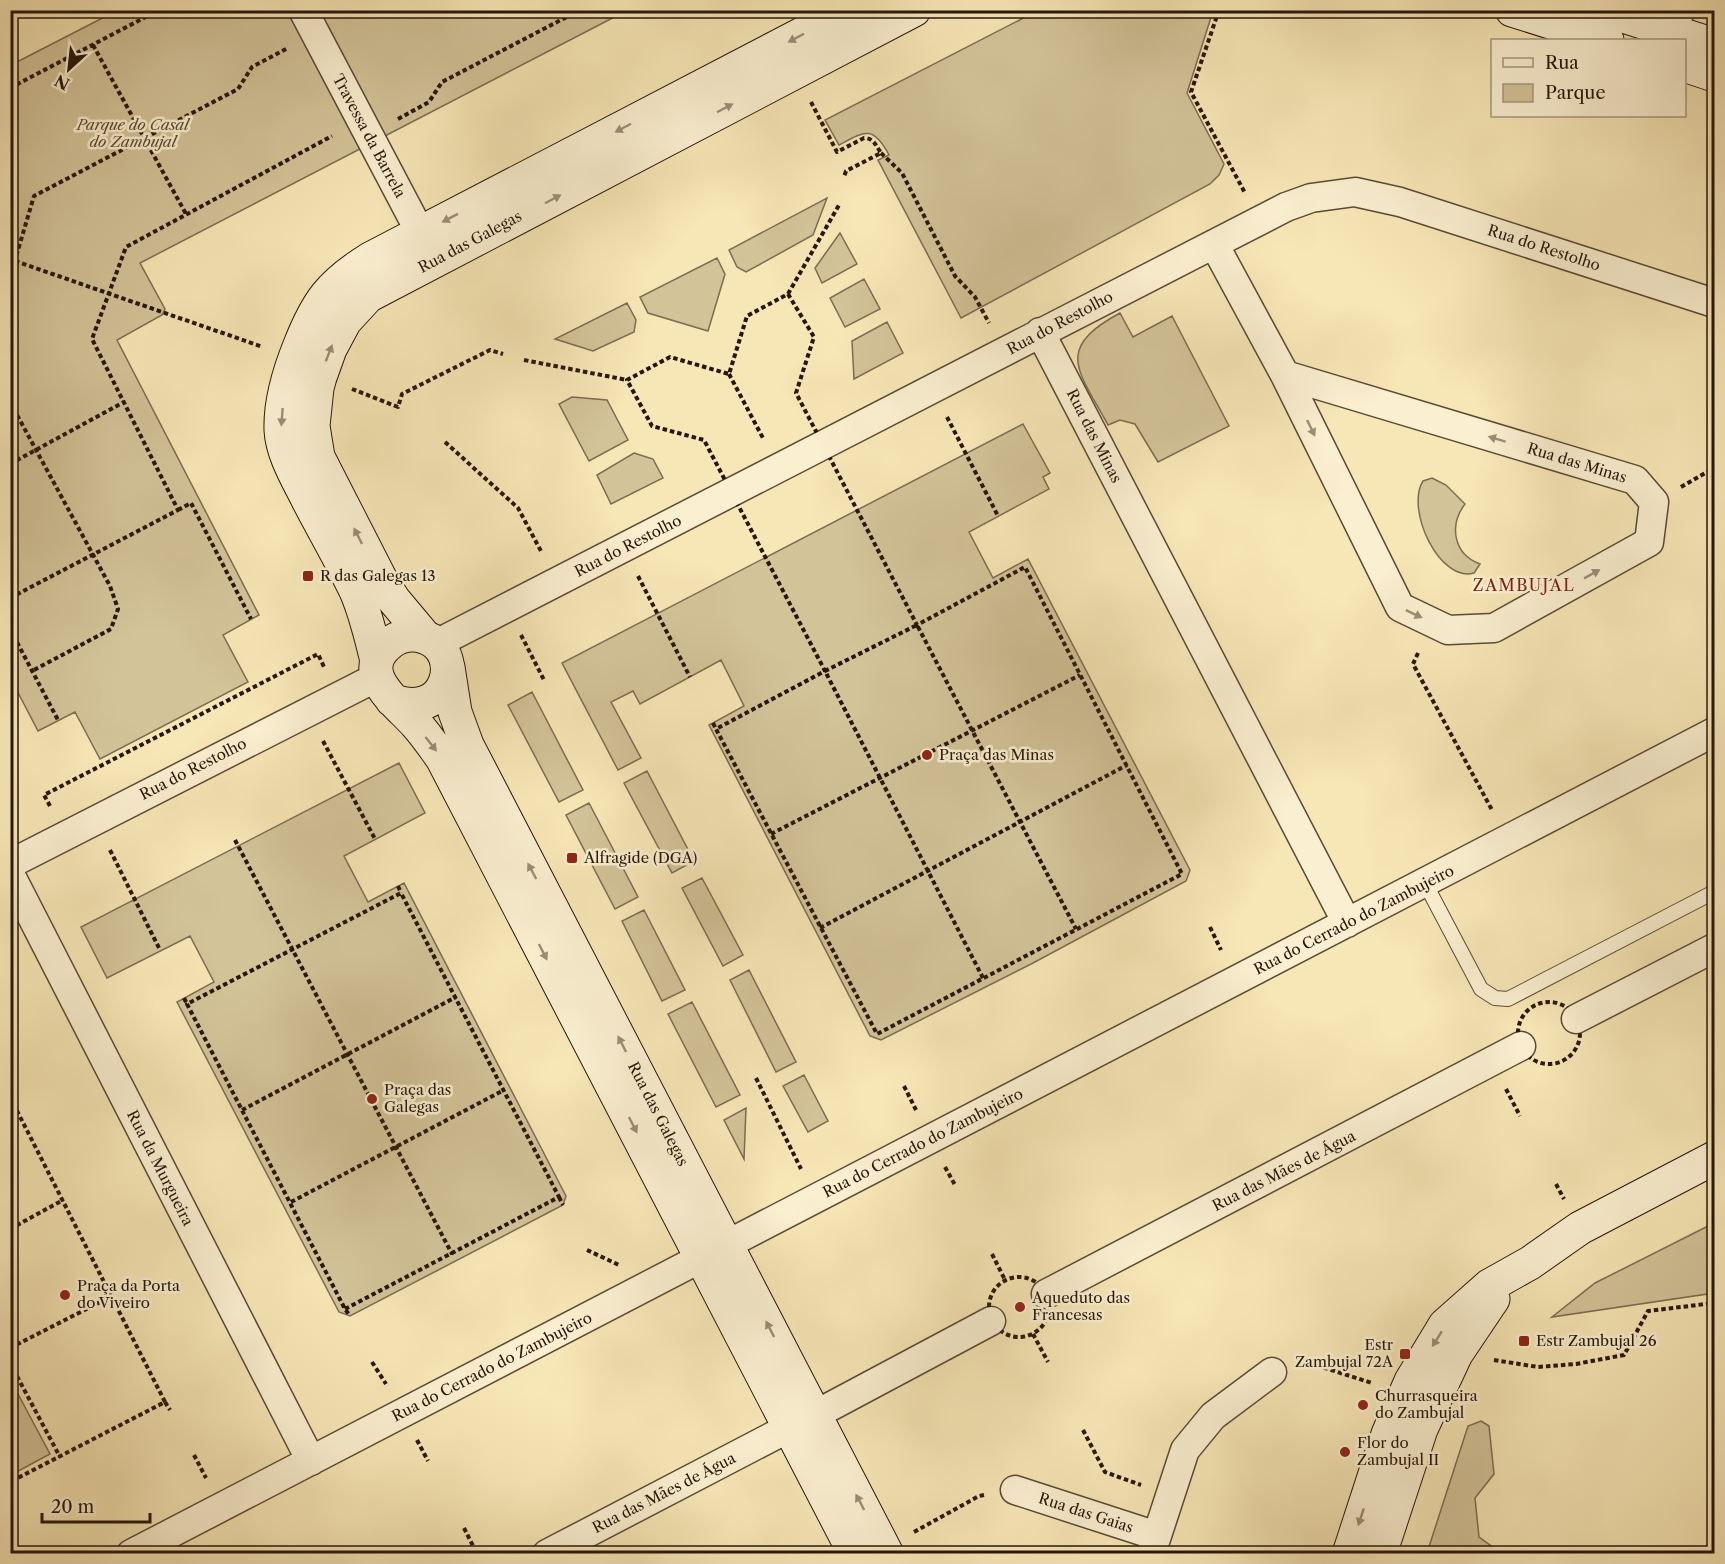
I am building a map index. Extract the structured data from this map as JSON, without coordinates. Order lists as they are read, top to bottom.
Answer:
{
  "streets": {
    "street": [
      "Travessa da Barrela",
      "Rua das Galegas",
      "Rua do Restolho",
      "Rua das Minas",
      "Rua do Cerrado do Zambujeiro",
      "Rua da Murgueira",
      "Rua das Mães de Água",
      "Rua das Gaias"
    ]
  },
  "crossings": [
    ["Travessa da Barrela", "Rua das Galegas"],
    ["Rua das Galegas", "Rua do Restolho"],
    ["Rua das Galegas", "Rua do Cerrado do Zambujeiro"],
    ["Rua do Restolho", "Rua das Minas"],
    ["Rua das Minas", "Rua do Cerrado do Zambujeiro"],
    ["Rua do Cerrado do Zambujeiro", "Rua da Murgueira"]
  ],
  "districts": ["ZAMBUJAL"],
  "parks": ["Parque do Casal do Zambujal"],
  "places": {
    "transit": [
      "R das Galegas 13",
      "Alfragide (DGA)",
      "Estr Zambujal 26",
      "Estr Zambujal 72A"
    ],
    "other": [
      "Praça das Minas",
      "Praça das Galegas",
      "Praça da Porta do Viveiro",
      "Aqueduto das Francesas",
      "Churrasqueira do Zambujal",
      "Flor do Zambujal II"
    ]
  },
  "legend": ["Rua", "Parque"],
  "scale_bar": "20 m",
  "north": "bottom left"
}
